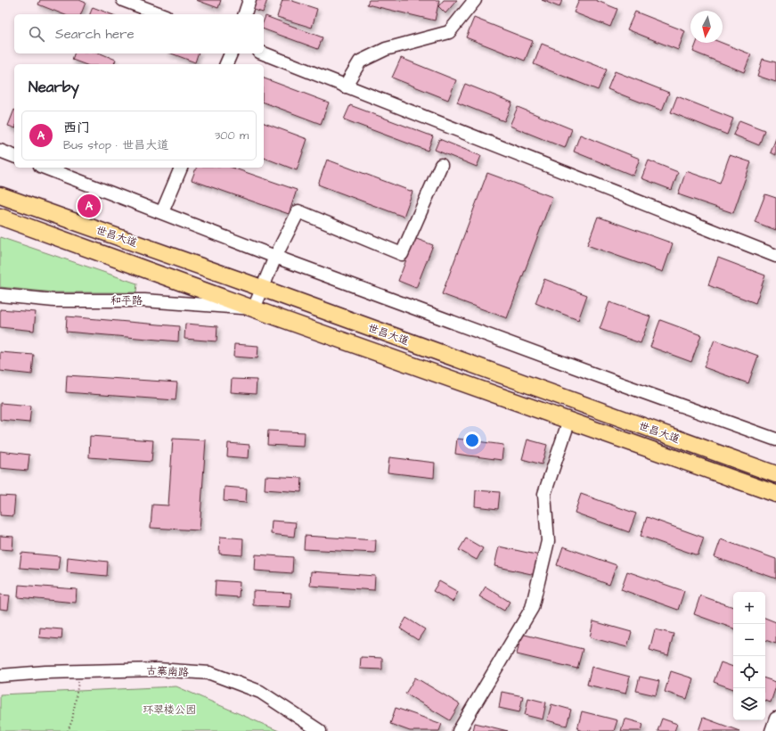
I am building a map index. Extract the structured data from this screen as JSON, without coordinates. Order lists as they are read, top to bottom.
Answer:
{
  "streets": {
    "main road": ["世昌大道"],
    "street": ["和平路", "古寨南路"]
  },
  "crossings": [
    ["世昌大道", "和平路"]
  ],
  "parks": ["环翠楼公园"],
  "north": "bottom",
  "page": {
    "search": "Search here",
    "heading": "Nearby",
    "list": [
      {
        "mark": "A",
        "name": "西门",
        "note": "Bus stop · 世昌大道",
        "value": "300 m"
      }
    ],
    "pins": "A",
    "map_buttons": ["+", "−"]
  }
}
